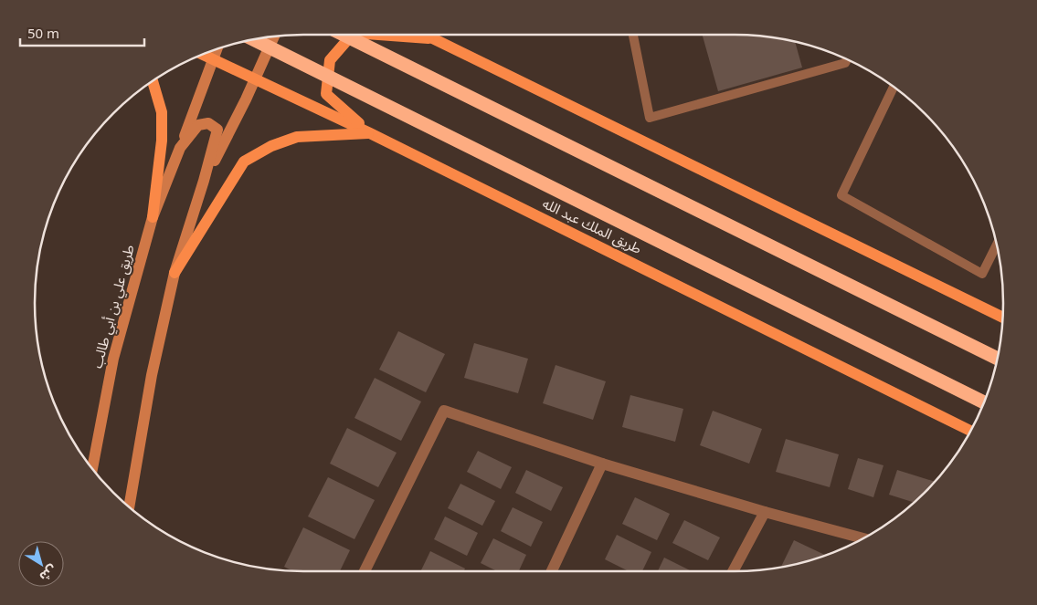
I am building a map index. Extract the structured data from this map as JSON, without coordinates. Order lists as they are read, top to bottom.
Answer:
{
  "streets": {
    "highway": ["طريق الملك عبد الله"],
    "main road": ["طريق علي بن أبي طالب"]
  },
  "crossings": [
    ["طريق الملك عبد الله", "طريق علي بن أبي طالب"]
  ],
  "scale_bar": "50 m",
  "north": "bottom right"
}
